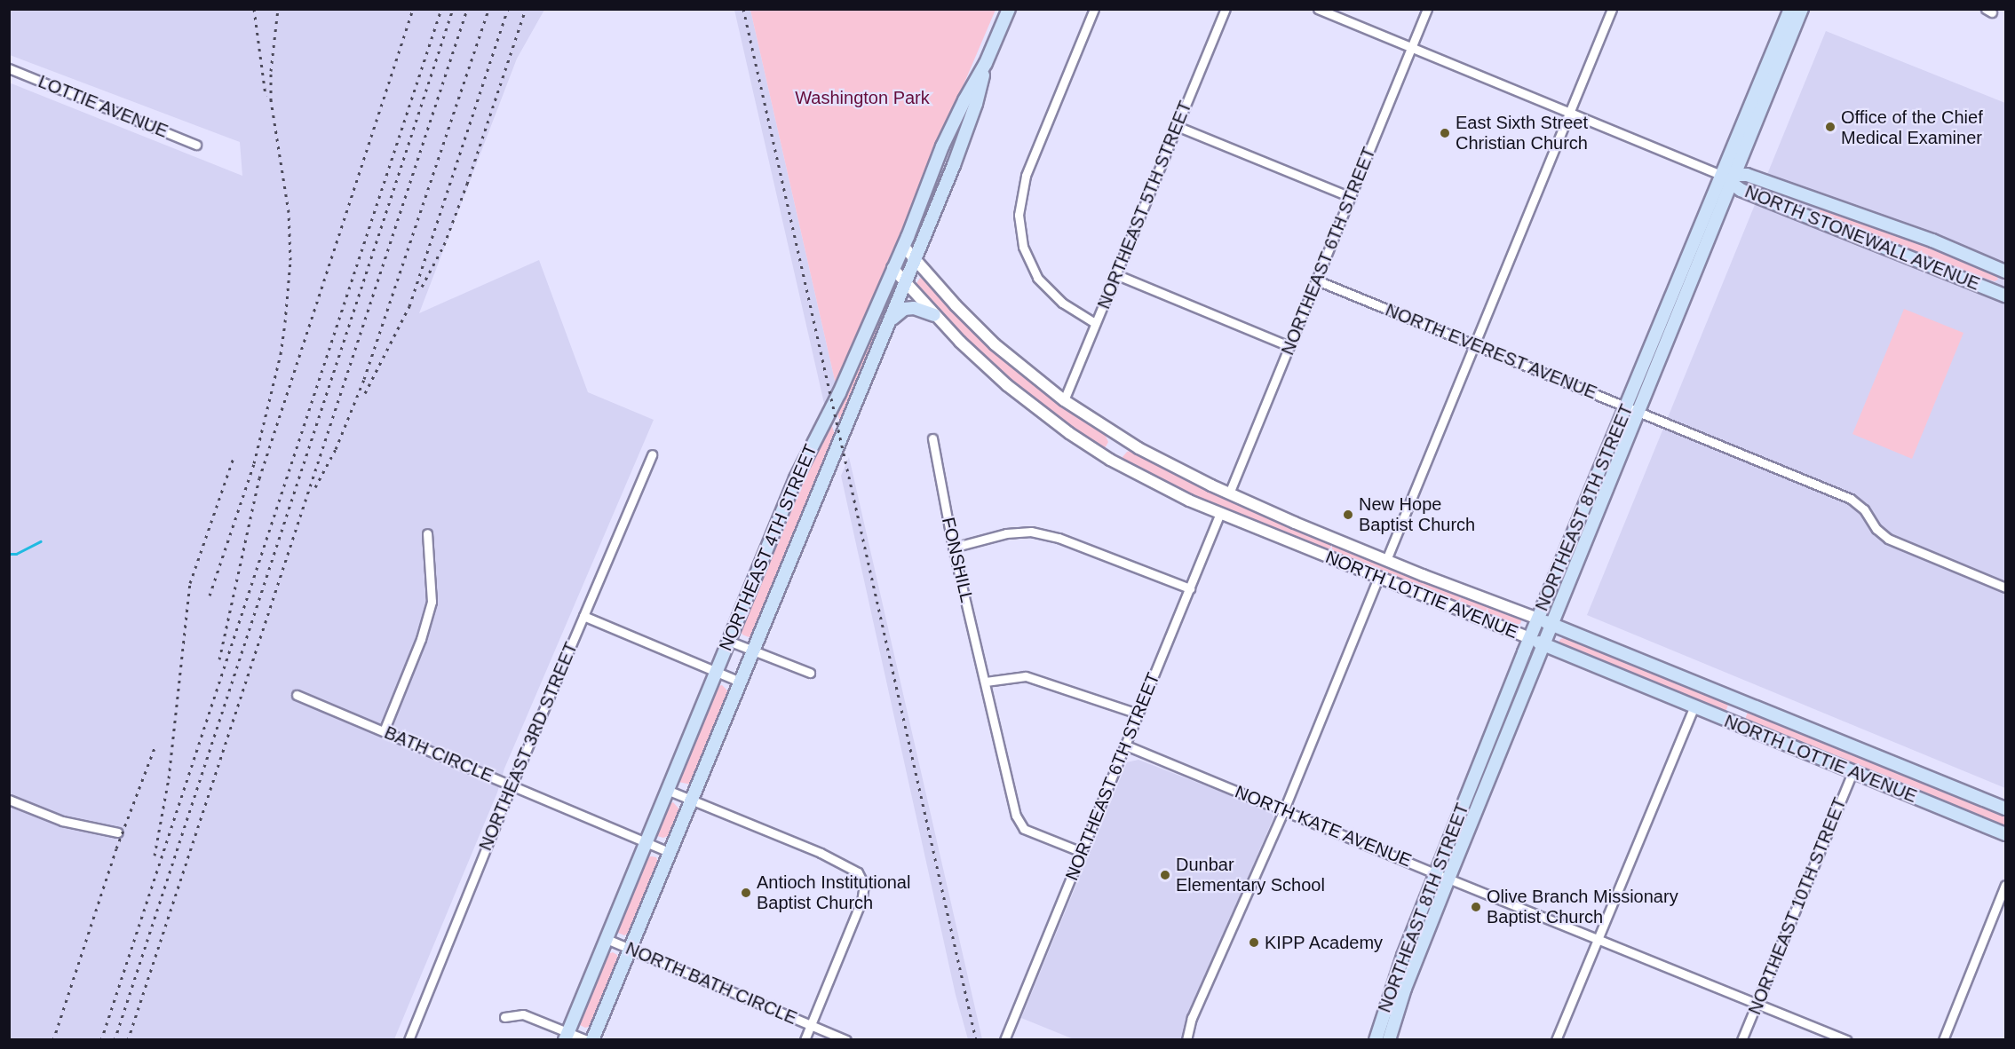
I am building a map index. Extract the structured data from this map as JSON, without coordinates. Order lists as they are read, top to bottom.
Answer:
{
  "streets": {
    "main road": [
      "NORTH STONEWALL AVENUE",
      "NORTHEAST 8TH STREET",
      "NORTHEAST 4TH STREET",
      "NORTH LOTTIE AVENUE"
    ],
    "street": [
      "LOTTIE AVENUE",
      "NORTHEAST 5TH STREET",
      "NORTHEAST 6TH STREET",
      "NORTH EVEREST AVENUE",
      "FONSHILL",
      "NORTHEAST 3RD STREET",
      "BATH CIRCLE",
      "NORTH KATE AVENUE",
      "NORTHEAST 10TH STREET",
      "NORTH BATH CIRCLE"
    ]
  },
  "crossings": [
    ["NORTHEAST 5TH STREET", "NORTH LOTTIE AVENUE"],
    ["NORTH STONEWALL AVENUE", "NORTHEAST 6TH STREET"],
    ["NORTH STONEWALL AVENUE", "NORTHEAST 8TH STREET"],
    ["NORTHEAST 6TH STREET", "NORTH EVEREST AVENUE"],
    ["NORTHEAST 6TH STREET", "NORTH LOTTIE AVENUE"],
    ["NORTHEAST 6TH STREET", "NORTH KATE AVENUE"],
    ["NORTH EVEREST AVENUE", "NORTHEAST 8TH STREET"],
    ["NORTHEAST 8TH STREET", "NORTH LOTTIE AVENUE"],
    ["NORTHEAST 8TH STREET", "NORTH KATE AVENUE"],
    ["NORTHEAST 4TH STREET", "NORTH LOTTIE AVENUE"],
    ["NORTHEAST 4TH STREET", "BATH CIRCLE"],
    ["NORTHEAST 4TH STREET", "NORTH BATH CIRCLE"],
    ["NORTH LOTTIE AVENUE", "NORTHEAST 10TH STREET"],
    ["NORTHEAST 3RD STREET", "BATH CIRCLE"],
    ["NORTH KATE AVENUE", "NORTHEAST 10TH STREET"]
  ],
  "parks": ["Washington Park"],
  "places": [
    "Office of the Chief Medical Examiner",
    "East Sixth Street Christian Church",
    "New Hope Baptist Church",
    "Dunbar Elementary School",
    "Antioch Institutional Baptist Church",
    "Olive Branch Missionary Baptist Church",
    "KIPP Academy"
  ]
}
